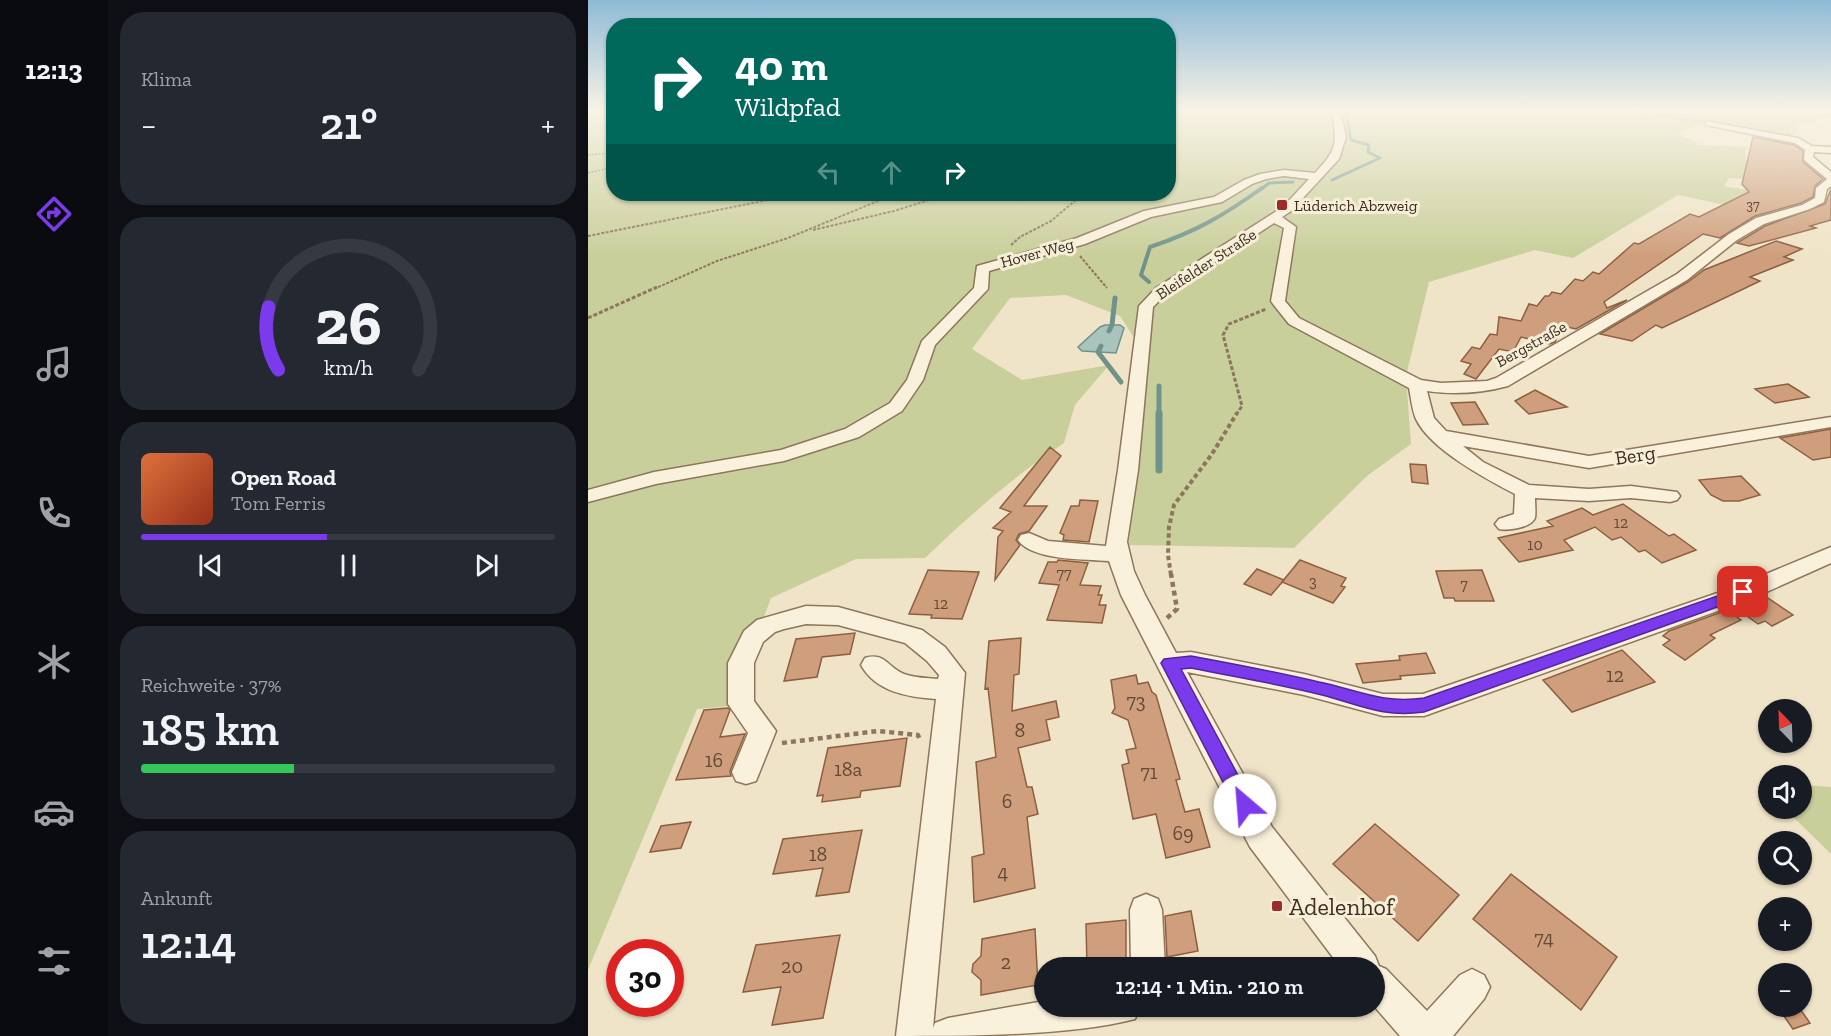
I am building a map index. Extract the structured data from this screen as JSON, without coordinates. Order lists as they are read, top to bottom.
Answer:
{
  "streets": {
    "street": [
      "Hover Weg",
      "Bleifelder Straße",
      "Bergstraße",
      "Berg"
    ]
  },
  "crossings": [
    ["Hover Weg", "Bleifelder Straße"],
    ["Bergstraße", "Berg"]
  ],
  "places": {
    "transit": ["Lüderich Abzweig", "Adelenhof"]
  },
  "house_numbers": [
    "37",
    "12",
    "10",
    "77",
    "3",
    "7",
    "12",
    "12",
    "73",
    "8",
    "16",
    "18a",
    "71",
    "6",
    "69",
    "18",
    "4",
    "74",
    "2",
    "20"
  ],
  "north": "top left",
  "page": {
    "tabs": "12:13",
    "tile": [
      "Klima",
      ["Reichweite · 37%", "185 km"],
      ["Ankunft", "12:14"]
    ],
    "turn": ["40 m", "Wildpfad"],
    "heat": ["−", "21°", "+"],
    "song": ["Open Road", "Tom Ferris"],
    "map_buttons": ["+", "−"],
    "limit": "30",
    "trip": "12:14 · 1 Min. · 210 m",
    "gauge": ["26", "km/h"]
  }
}
